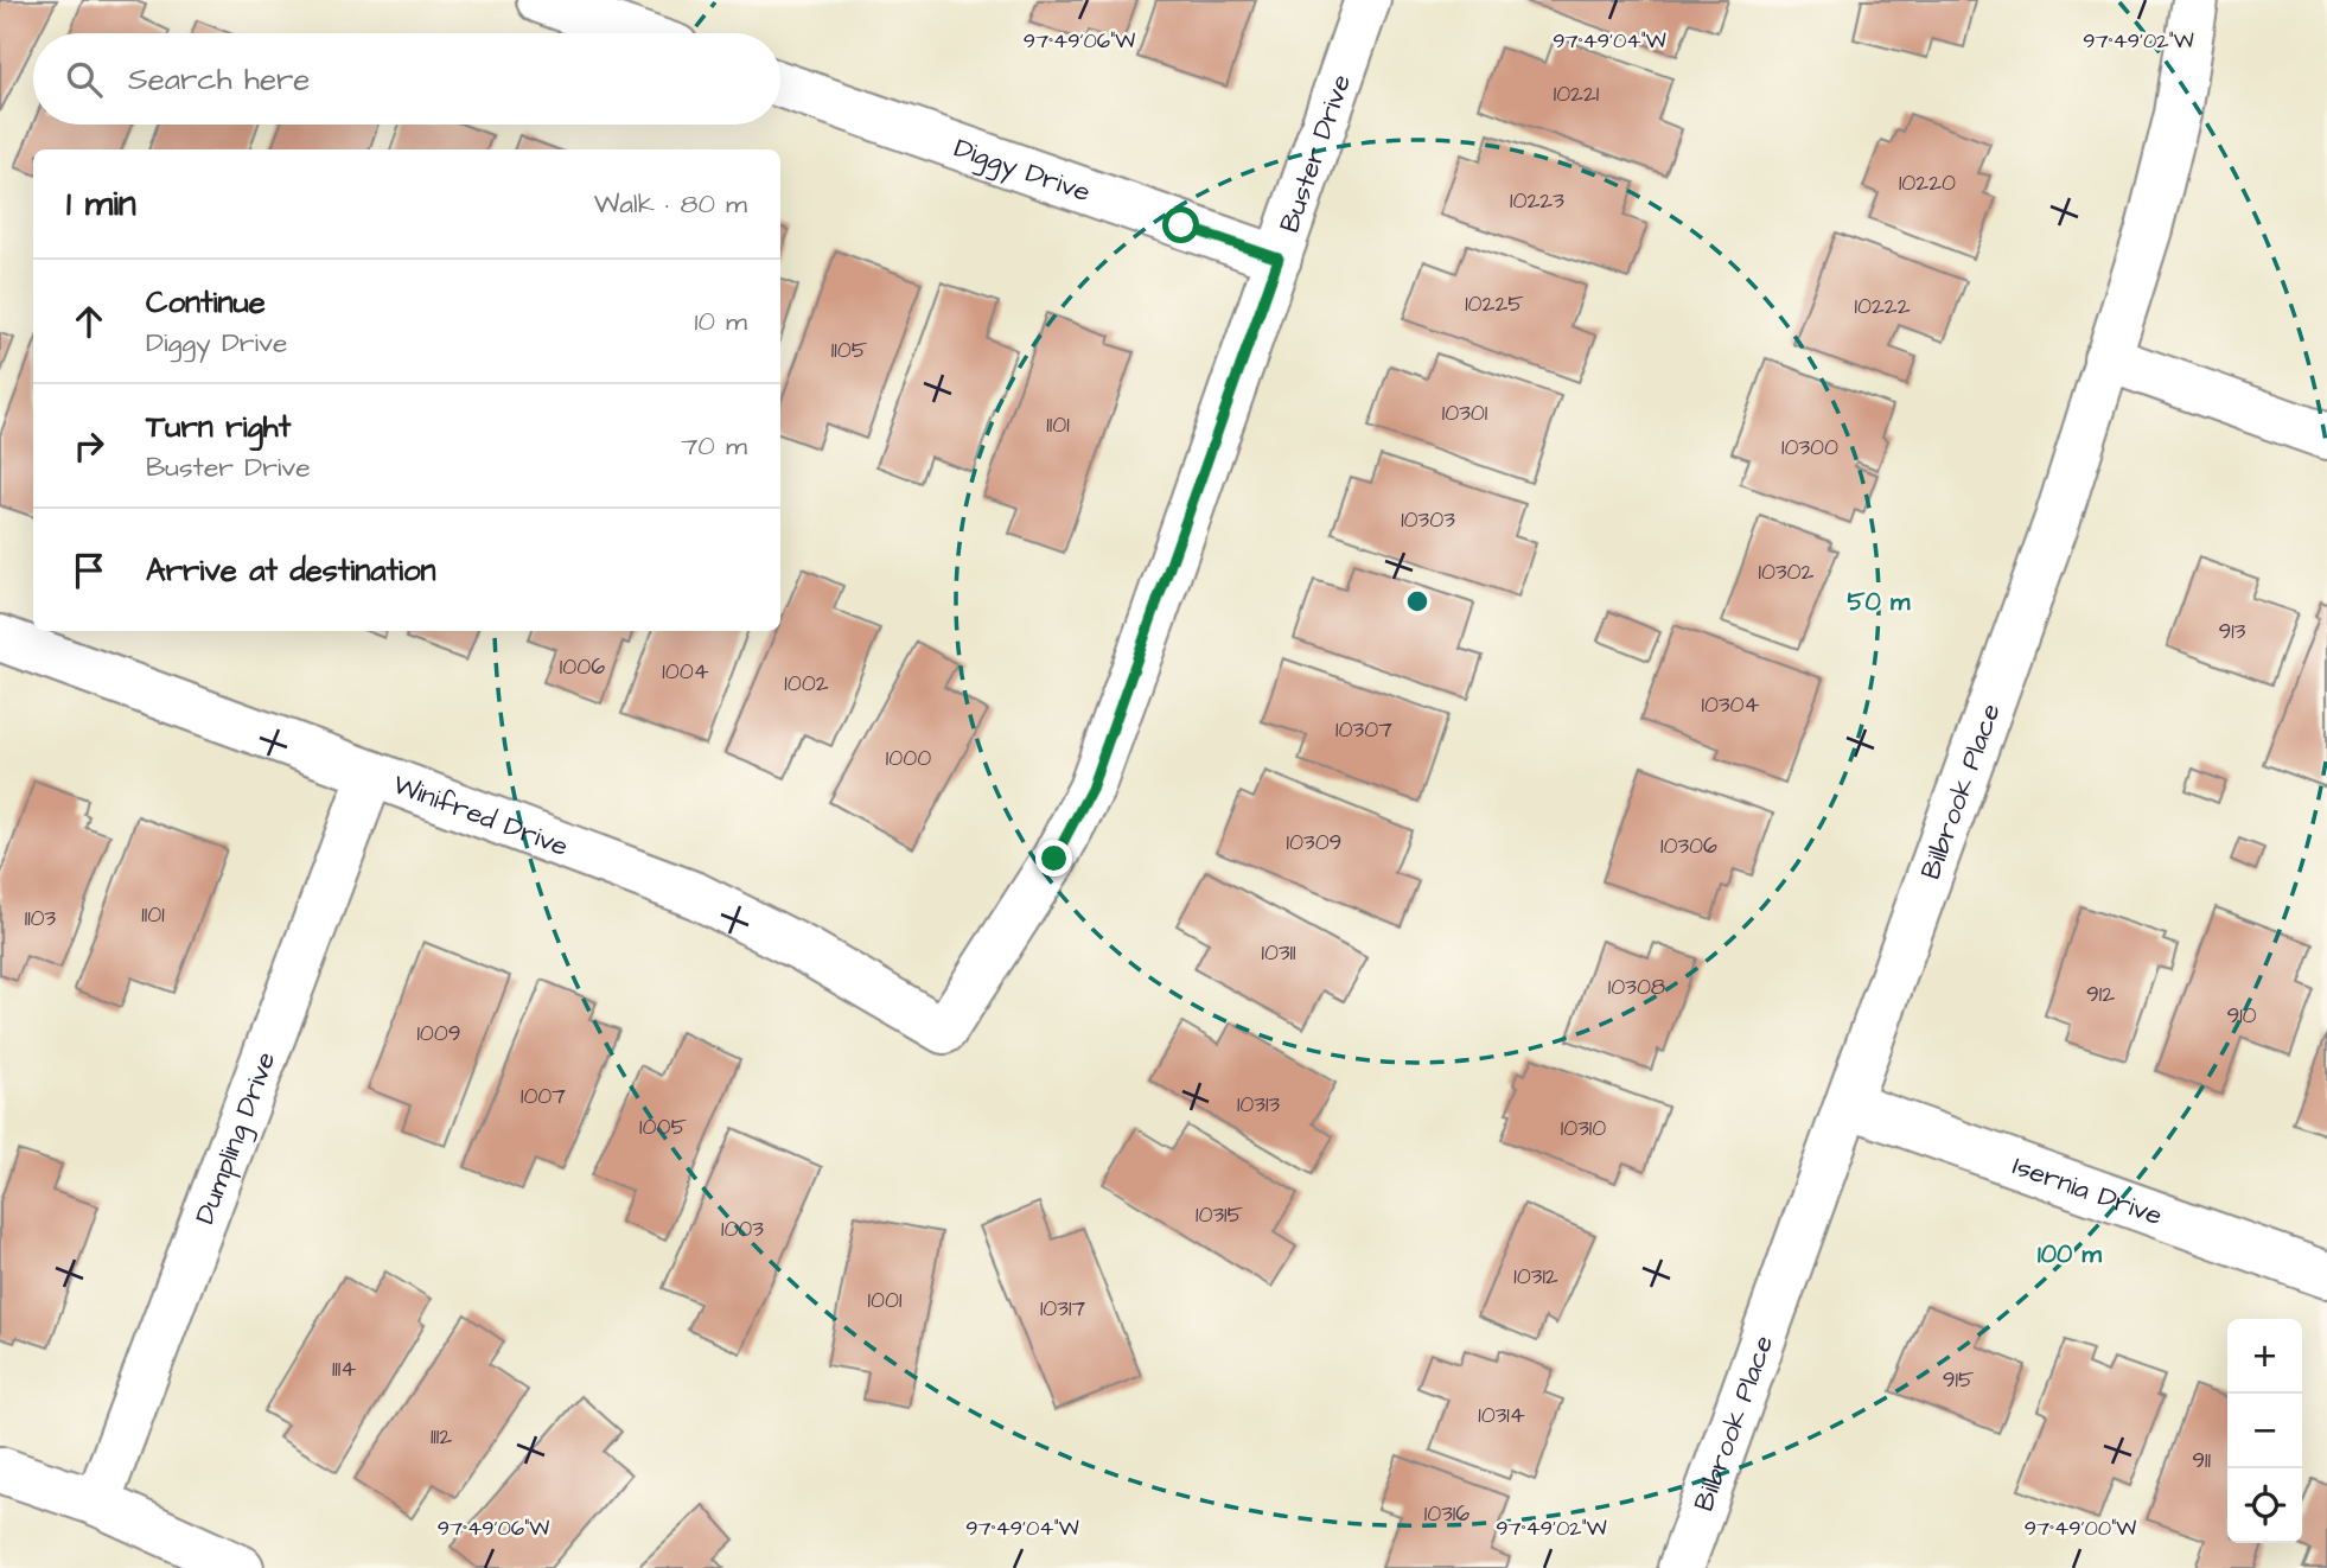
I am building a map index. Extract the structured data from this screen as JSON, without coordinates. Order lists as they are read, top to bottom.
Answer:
{
  "streets": {
    "street": [
      "Buster Drive",
      "Diggy Drive",
      "Bilbrook Place",
      "Winifred Drive",
      "Dumpling Drive",
      "Isernia Drive"
    ]
  },
  "crossings": [
    ["Buster Drive", "Diggy Drive"],
    ["Buster Drive", "Winifred Drive"],
    ["Bilbrook Place", "Isernia Drive"],
    ["Winifred Drive", "Dumpling Drive"]
  ],
  "house_numbers": [
    "10221",
    "10220",
    "10223",
    "10225",
    "10222",
    "1105",
    "10301",
    "1101",
    "10300",
    "10303",
    "10302",
    "913",
    "1006",
    "1004",
    "1002",
    "10304",
    "10307",
    "1000",
    "10309",
    "10306",
    "1101",
    "1103",
    "10311",
    "10308",
    "912",
    "910",
    "1009",
    "1007",
    "10313",
    "1005",
    "10310",
    "10315",
    "1003",
    "10312",
    "1001",
    "10317",
    "1114",
    "915",
    "10314",
    "1112",
    "911",
    "10316"
  ],
  "page": {
    "search": "Search here",
    "heading": ["1 min", "Walk · 80 m"],
    "list": [
      ["Continue", "Diggy Drive", "10 m"],
      ["Turn right", "Buster Drive", "70 m"],
      "Arrive at destination"
    ],
    "map_buttons": ["+", "−"]
  },
  "coordinates": [
    "97°49'06\"W",
    "97°49'04\"W",
    "97°49'02\"W",
    "97°49'00\"W"
  ],
  "rings": ["50 m", "100 m"]
}
